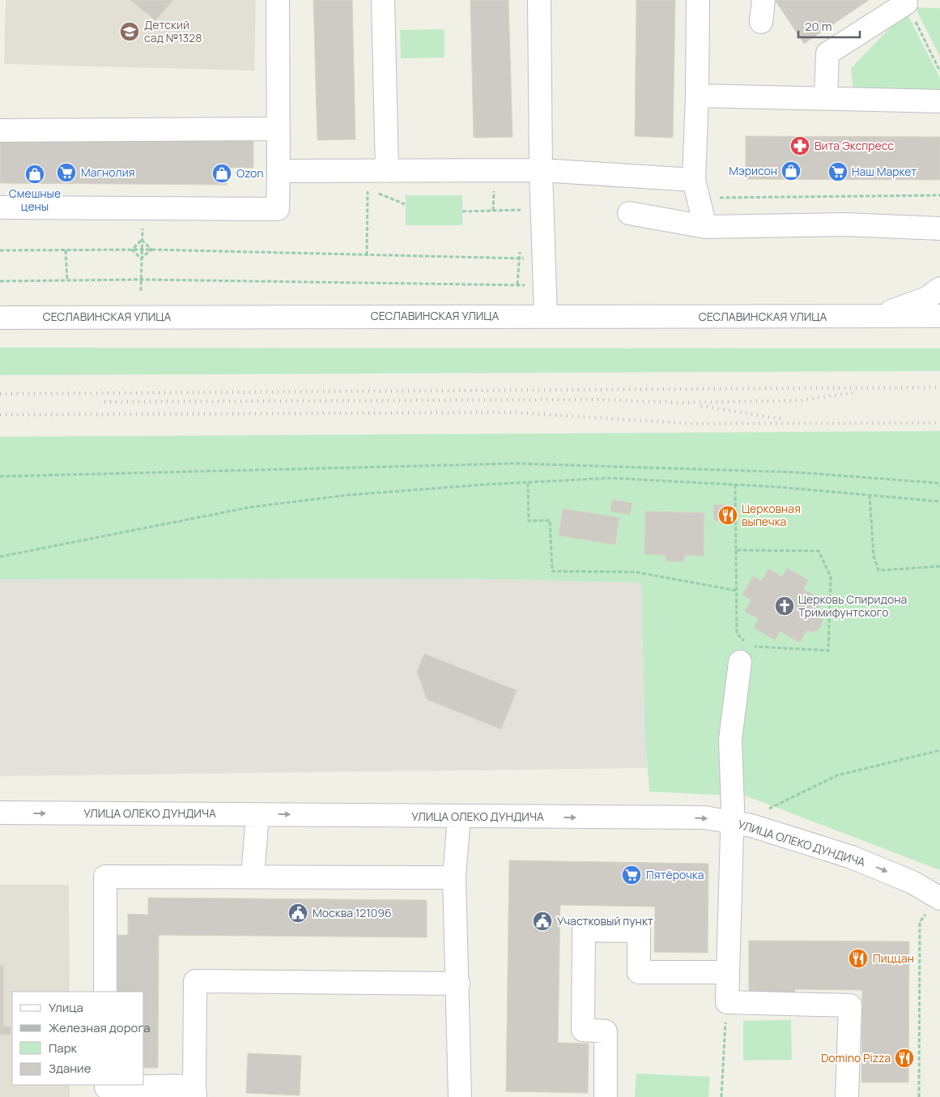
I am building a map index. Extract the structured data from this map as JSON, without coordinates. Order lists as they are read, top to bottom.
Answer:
{
  "streets": {
    "street": ["СЕСЛАВИНСКАЯ УЛИЦА", "УЛИЦА ОЛЕКО ДУНДИЧА"]
  },
  "one_way": ["УЛИЦА ОЛЕКО ДУНДИЧА"],
  "places": {
    "school or university": ["Детский сад №1328"],
    "pharmacy": ["Вита Экспресс"],
    "shop": ["Мэрисон", "Ozon", "Смешные цены"],
    "supermarket": ["Наш Маркет", "Магнолия", "Пятёрочка"],
    "restaurant": ["Церковная выпечка", "Пиццан", "Domino Pizza"],
    "church": ["Церковь Спиридона Тримифунтского"],
    "public building": ["Москва 121096", "Участковый пункт"]
  },
  "legend": [
    "Улица",
    "Железная дорога",
    "Парк",
    "Здание"
  ],
  "scale_bar": "20 m"
}
